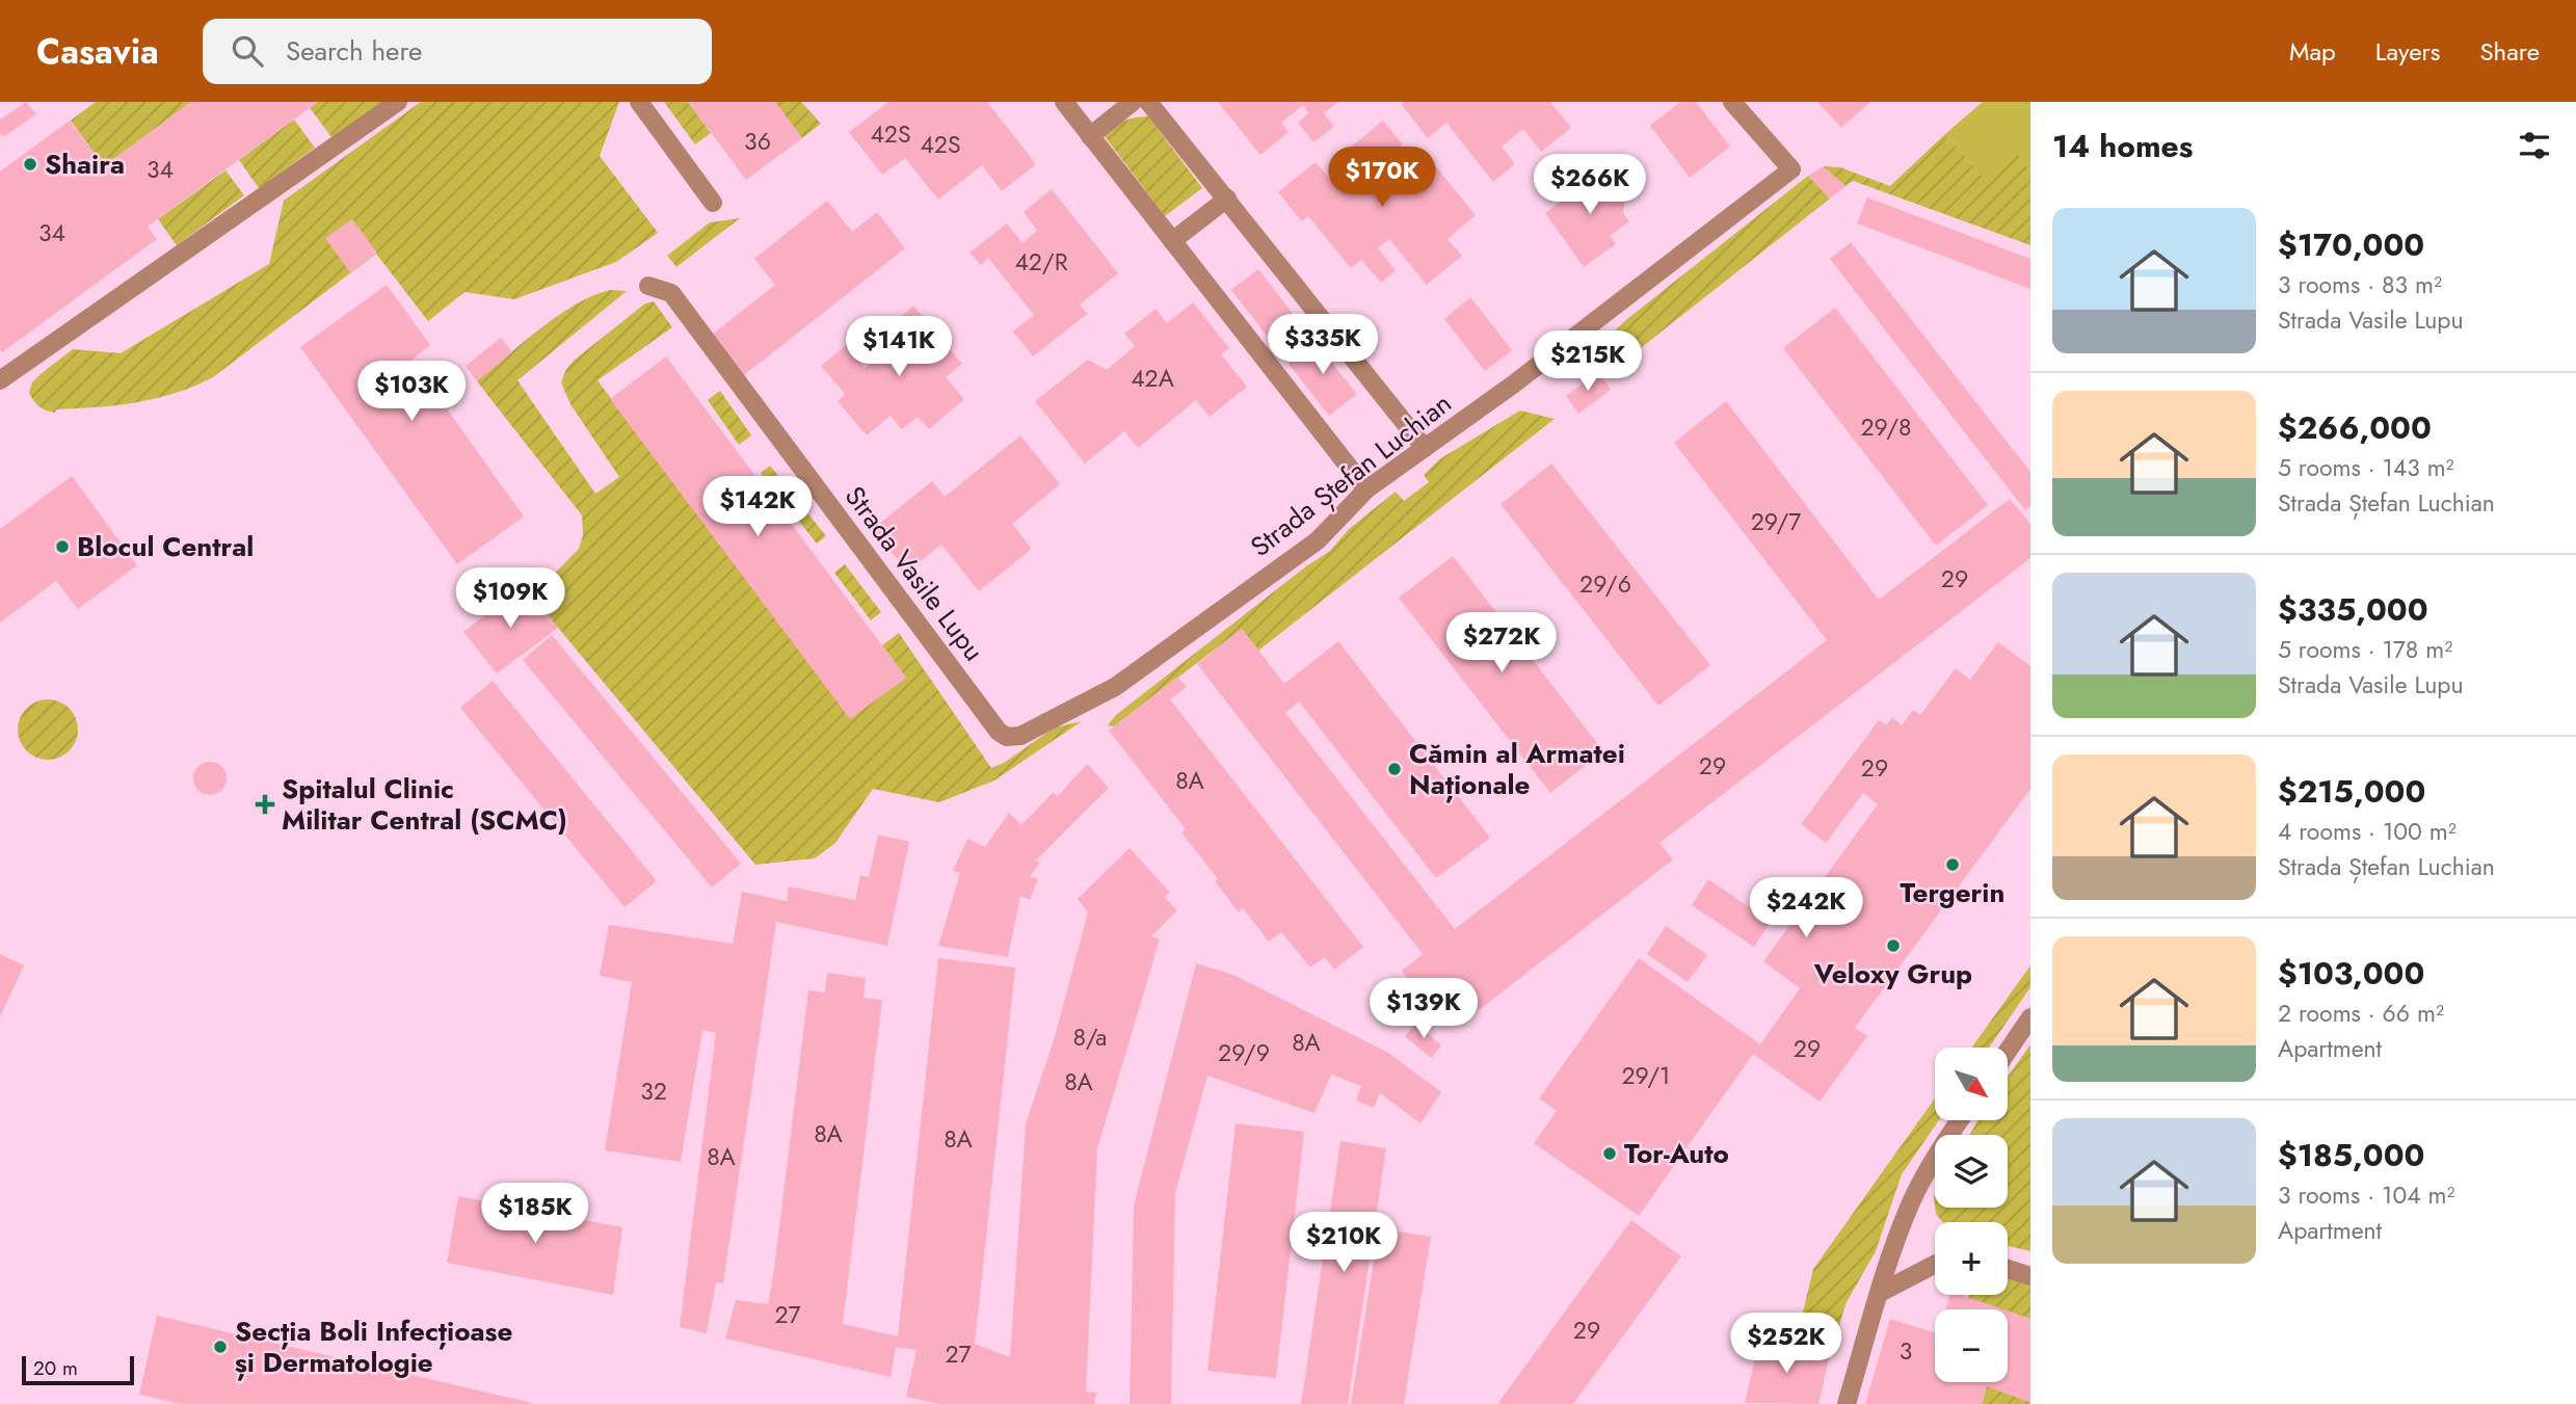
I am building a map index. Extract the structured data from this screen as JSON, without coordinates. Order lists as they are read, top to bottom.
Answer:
{
  "streets": {
    "street": ["Strada Ștefan Luchian", "Strada Vasile Lupu"]
  },
  "crossings": [
    ["Strada Ștefan Luchian", "Strada Vasile Lupu"]
  ],
  "places": {
    "other": [
      "Shaira",
      "Blocul Central",
      "Cămin al Armatei Naționale",
      "Tergerin",
      "Veloxy Grup",
      "Tor-Auto",
      "Secția Boli Infecțioase și Dermatologie"
    ],
    "health": ["Spitalul Clinic Militar Central (SCMC)"]
  },
  "house_numbers": [
    "42S",
    "36",
    "42S",
    "34",
    "34",
    "42/R",
    "42A",
    "29/8",
    "29/7",
    "29",
    "29/6",
    "29",
    "29",
    "8A",
    "8/a",
    "8A",
    "29",
    "29/9",
    "29/1",
    "8A",
    "32",
    "8A",
    "8A",
    "8A",
    "27",
    "29",
    "3",
    "27"
  ],
  "scale_bar": "20 m",
  "north": "bottom right",
  "page": {
    "header": "Casavia",
    "search": "Search here",
    "nav": ["Map", "Layers", "Share"],
    "heading": "14 homes",
    "price": [
      "$170K",
      "$266K",
      "$335K",
      "$141K",
      "$215K",
      "$103K",
      "$142K",
      "$109K",
      "$272K",
      "$242K",
      "$139K",
      "$185K",
      "$210K",
      "$252K"
    ],
    "list": [
      {
        "name": "$170,000",
        "note": "3 rooms · 83 m² · Strada Vasile Lupu"
      },
      {
        "name": "$266,000",
        "note": "5 rooms · 143 m² · Strada Ștefan Luchian"
      },
      {
        "name": "$335,000",
        "note": "5 rooms · 178 m² · Strada Vasile Lupu"
      },
      {
        "name": "$215,000",
        "note": "4 rooms · 100 m² · Strada Ștefan Luchian"
      },
      {
        "name": "$103,000",
        "note": "2 rooms · 66 m² · Apartment"
      },
      {
        "name": "$185,000",
        "note": "3 rooms · 104 m² · Apartment"
      }
    ],
    "map_buttons": ["+", "−"],
    "scale": "20 m"
  }
}
